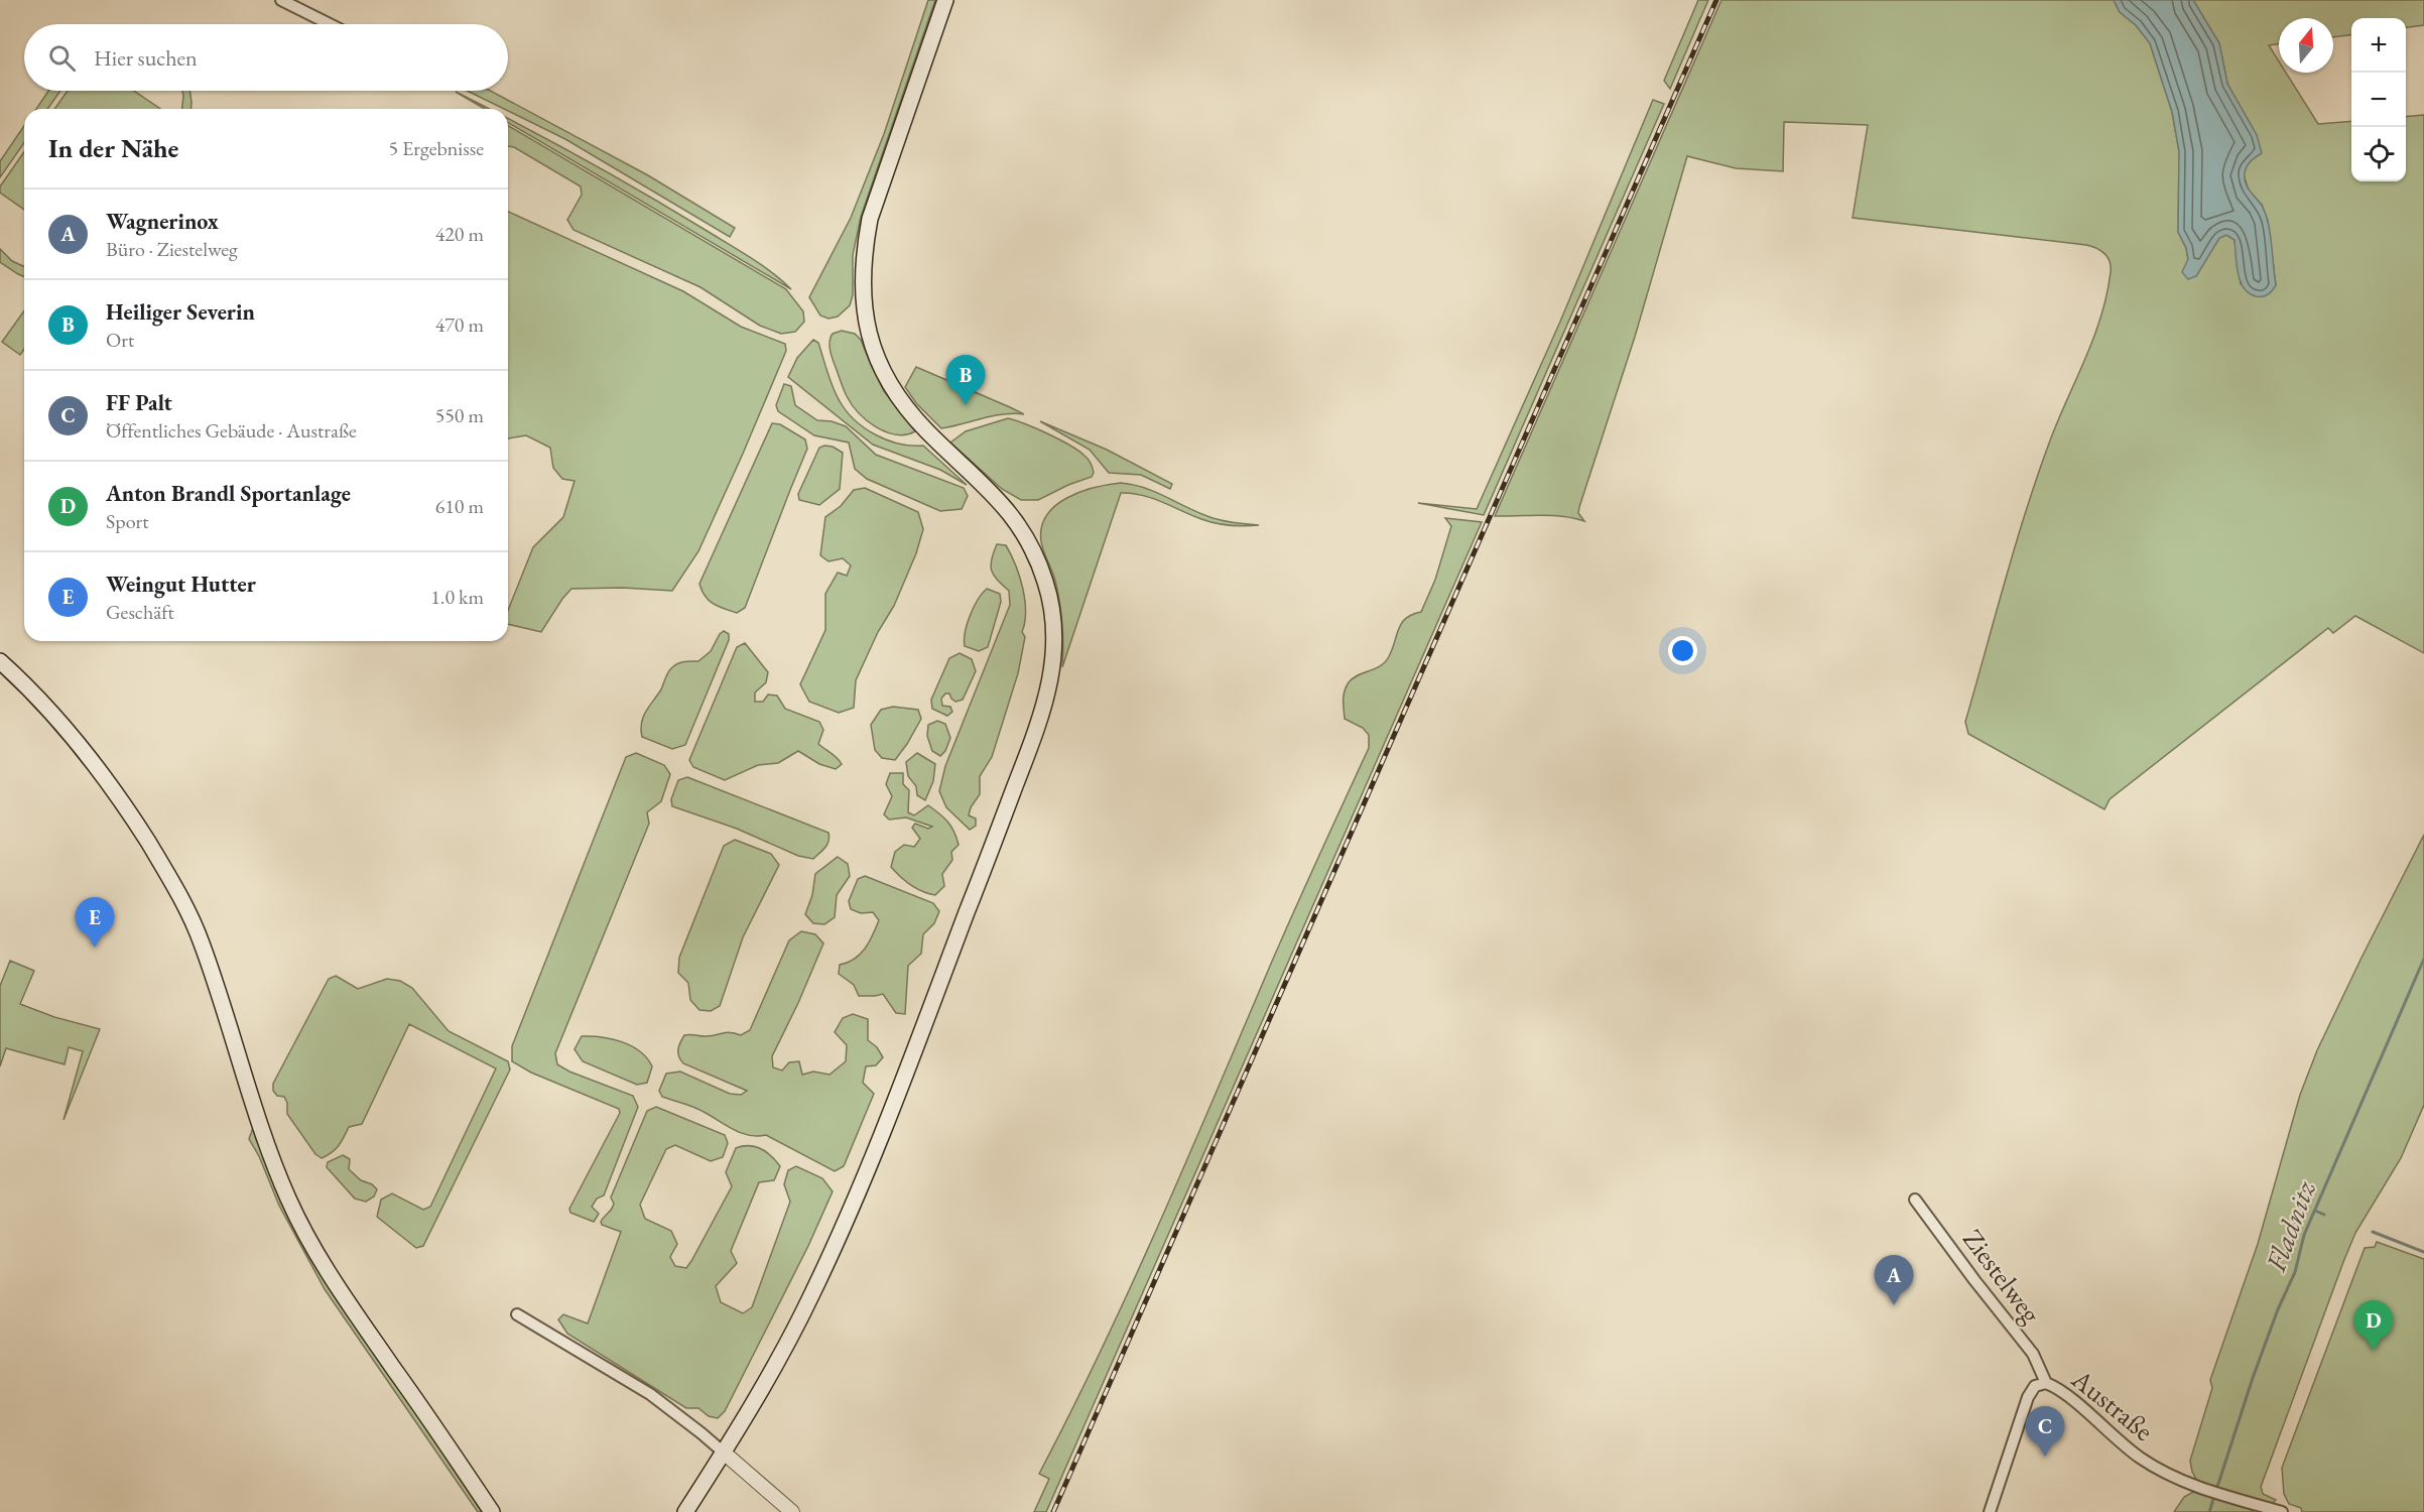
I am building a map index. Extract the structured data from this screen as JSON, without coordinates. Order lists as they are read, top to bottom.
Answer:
{
  "streets": {
    "street": ["Ziestelweg", "Austraße"]
  },
  "crossings": [
    ["Ziestelweg", "Austraße"]
  ],
  "water": ["Fladnitz"],
  "north": "top",
  "page": {
    "map_buttons": ["+", "−"],
    "search": "Hier suchen",
    "heading": ["In der Nähe", "5 Ergebnisse"],
    "list": [
      {
        "mark": "A",
        "name": "Wagnerinox",
        "note": "Büro · Ziestelweg",
        "value": "420 m"
      },
      {
        "mark": "B",
        "name": "Heiliger Severin",
        "note": "Ort",
        "value": "470 m"
      },
      {
        "mark": "C",
        "name": "FF Palt",
        "note": "Öffentliches Gebäude · Austraße",
        "value": "550 m"
      },
      {
        "mark": "D",
        "name": "Anton Brandl Sportanlage",
        "note": "Sport",
        "value": "610 m"
      },
      {
        "mark": "E",
        "name": "Weingut Hutter",
        "note": "Geschäft",
        "value": "1.0 km"
      }
    ],
    "pins": [
      "B",
      "E",
      "A",
      "D",
      "C"
    ]
  }
}
